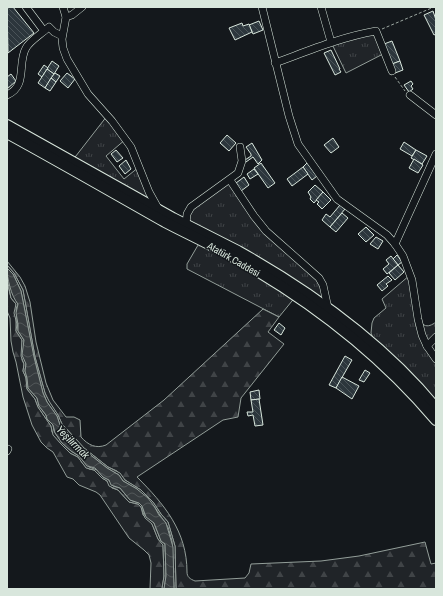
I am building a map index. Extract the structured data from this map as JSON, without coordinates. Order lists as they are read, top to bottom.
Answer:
{
  "streets": {
    "highway": ["Atatürk Caddesi"]
  },
  "water": ["Yeşilırmak"]
}
